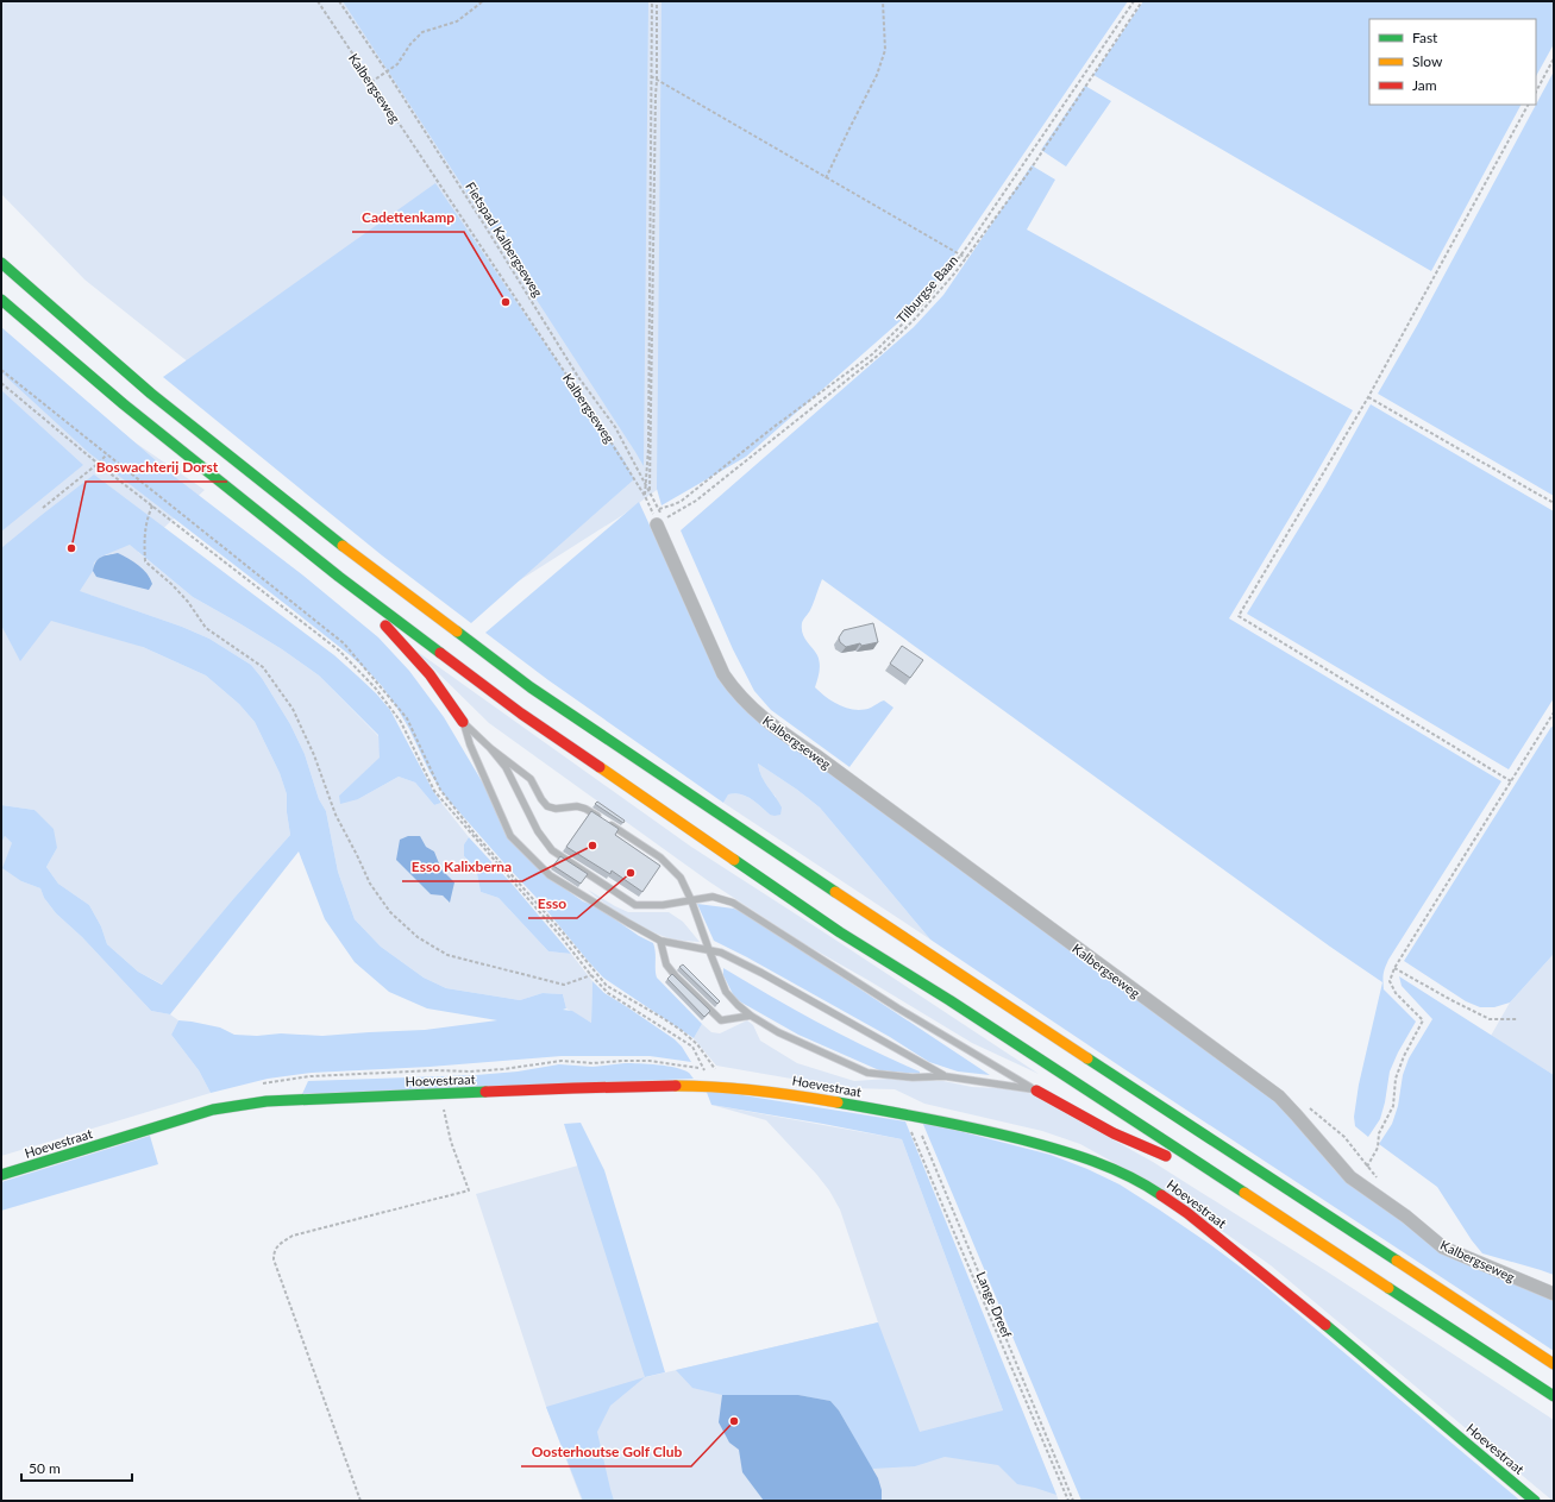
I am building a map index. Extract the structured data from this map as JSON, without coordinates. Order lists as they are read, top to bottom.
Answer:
{
  "streets": {
    "main road": ["Hoevestraat"],
    "street": ["Kalbergseweg"],
    "path": ["Fietspad Kalbergseweg", "Tilburgse Baan", "Lange Dreef"]
  },
  "crossings": [
    ["Kalbergseweg", "Tilburgse Baan"],
    ["Hoevestraat", "Lange Dreef"]
  ],
  "places": [
    "Cadettenkamp",
    "Boswachterij Dorst",
    "Esso Kalixberna",
    "Esso",
    "Oosterhoutse Golf Club"
  ],
  "legend": ["Fast", "Slow", "Jam"],
  "scale_bar": "50 m"
}
